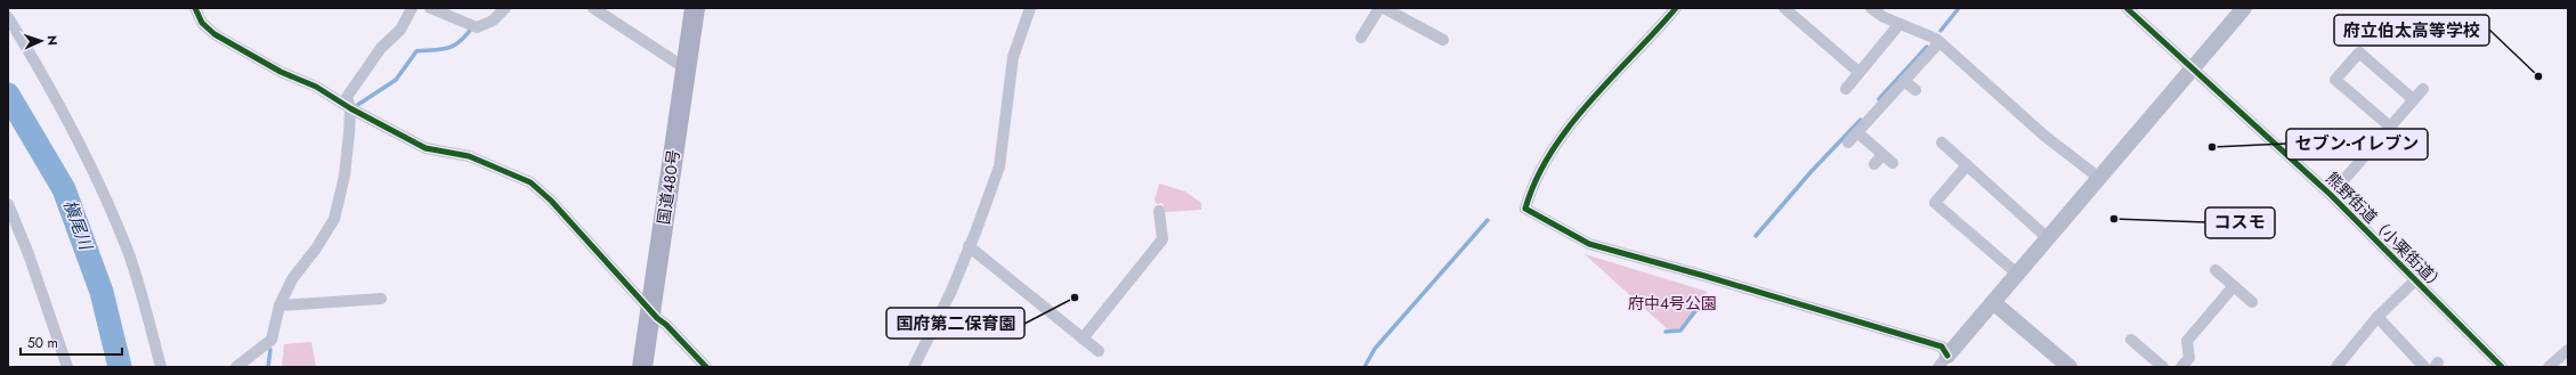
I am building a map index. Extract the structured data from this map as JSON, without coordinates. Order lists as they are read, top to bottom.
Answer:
{
  "streets": {
    "highway": ["国道480号"],
    "street": ["熊野街道（小栗街道）"]
  },
  "water": ["槇尾川"],
  "parks": ["府中４号公園"],
  "places": [
    "府立伯太高等学校",
    "セブン-イレブン",
    "コスモ",
    "国府第二保育園"
  ],
  "scale_bar": "50 m",
  "north": "right"
}
